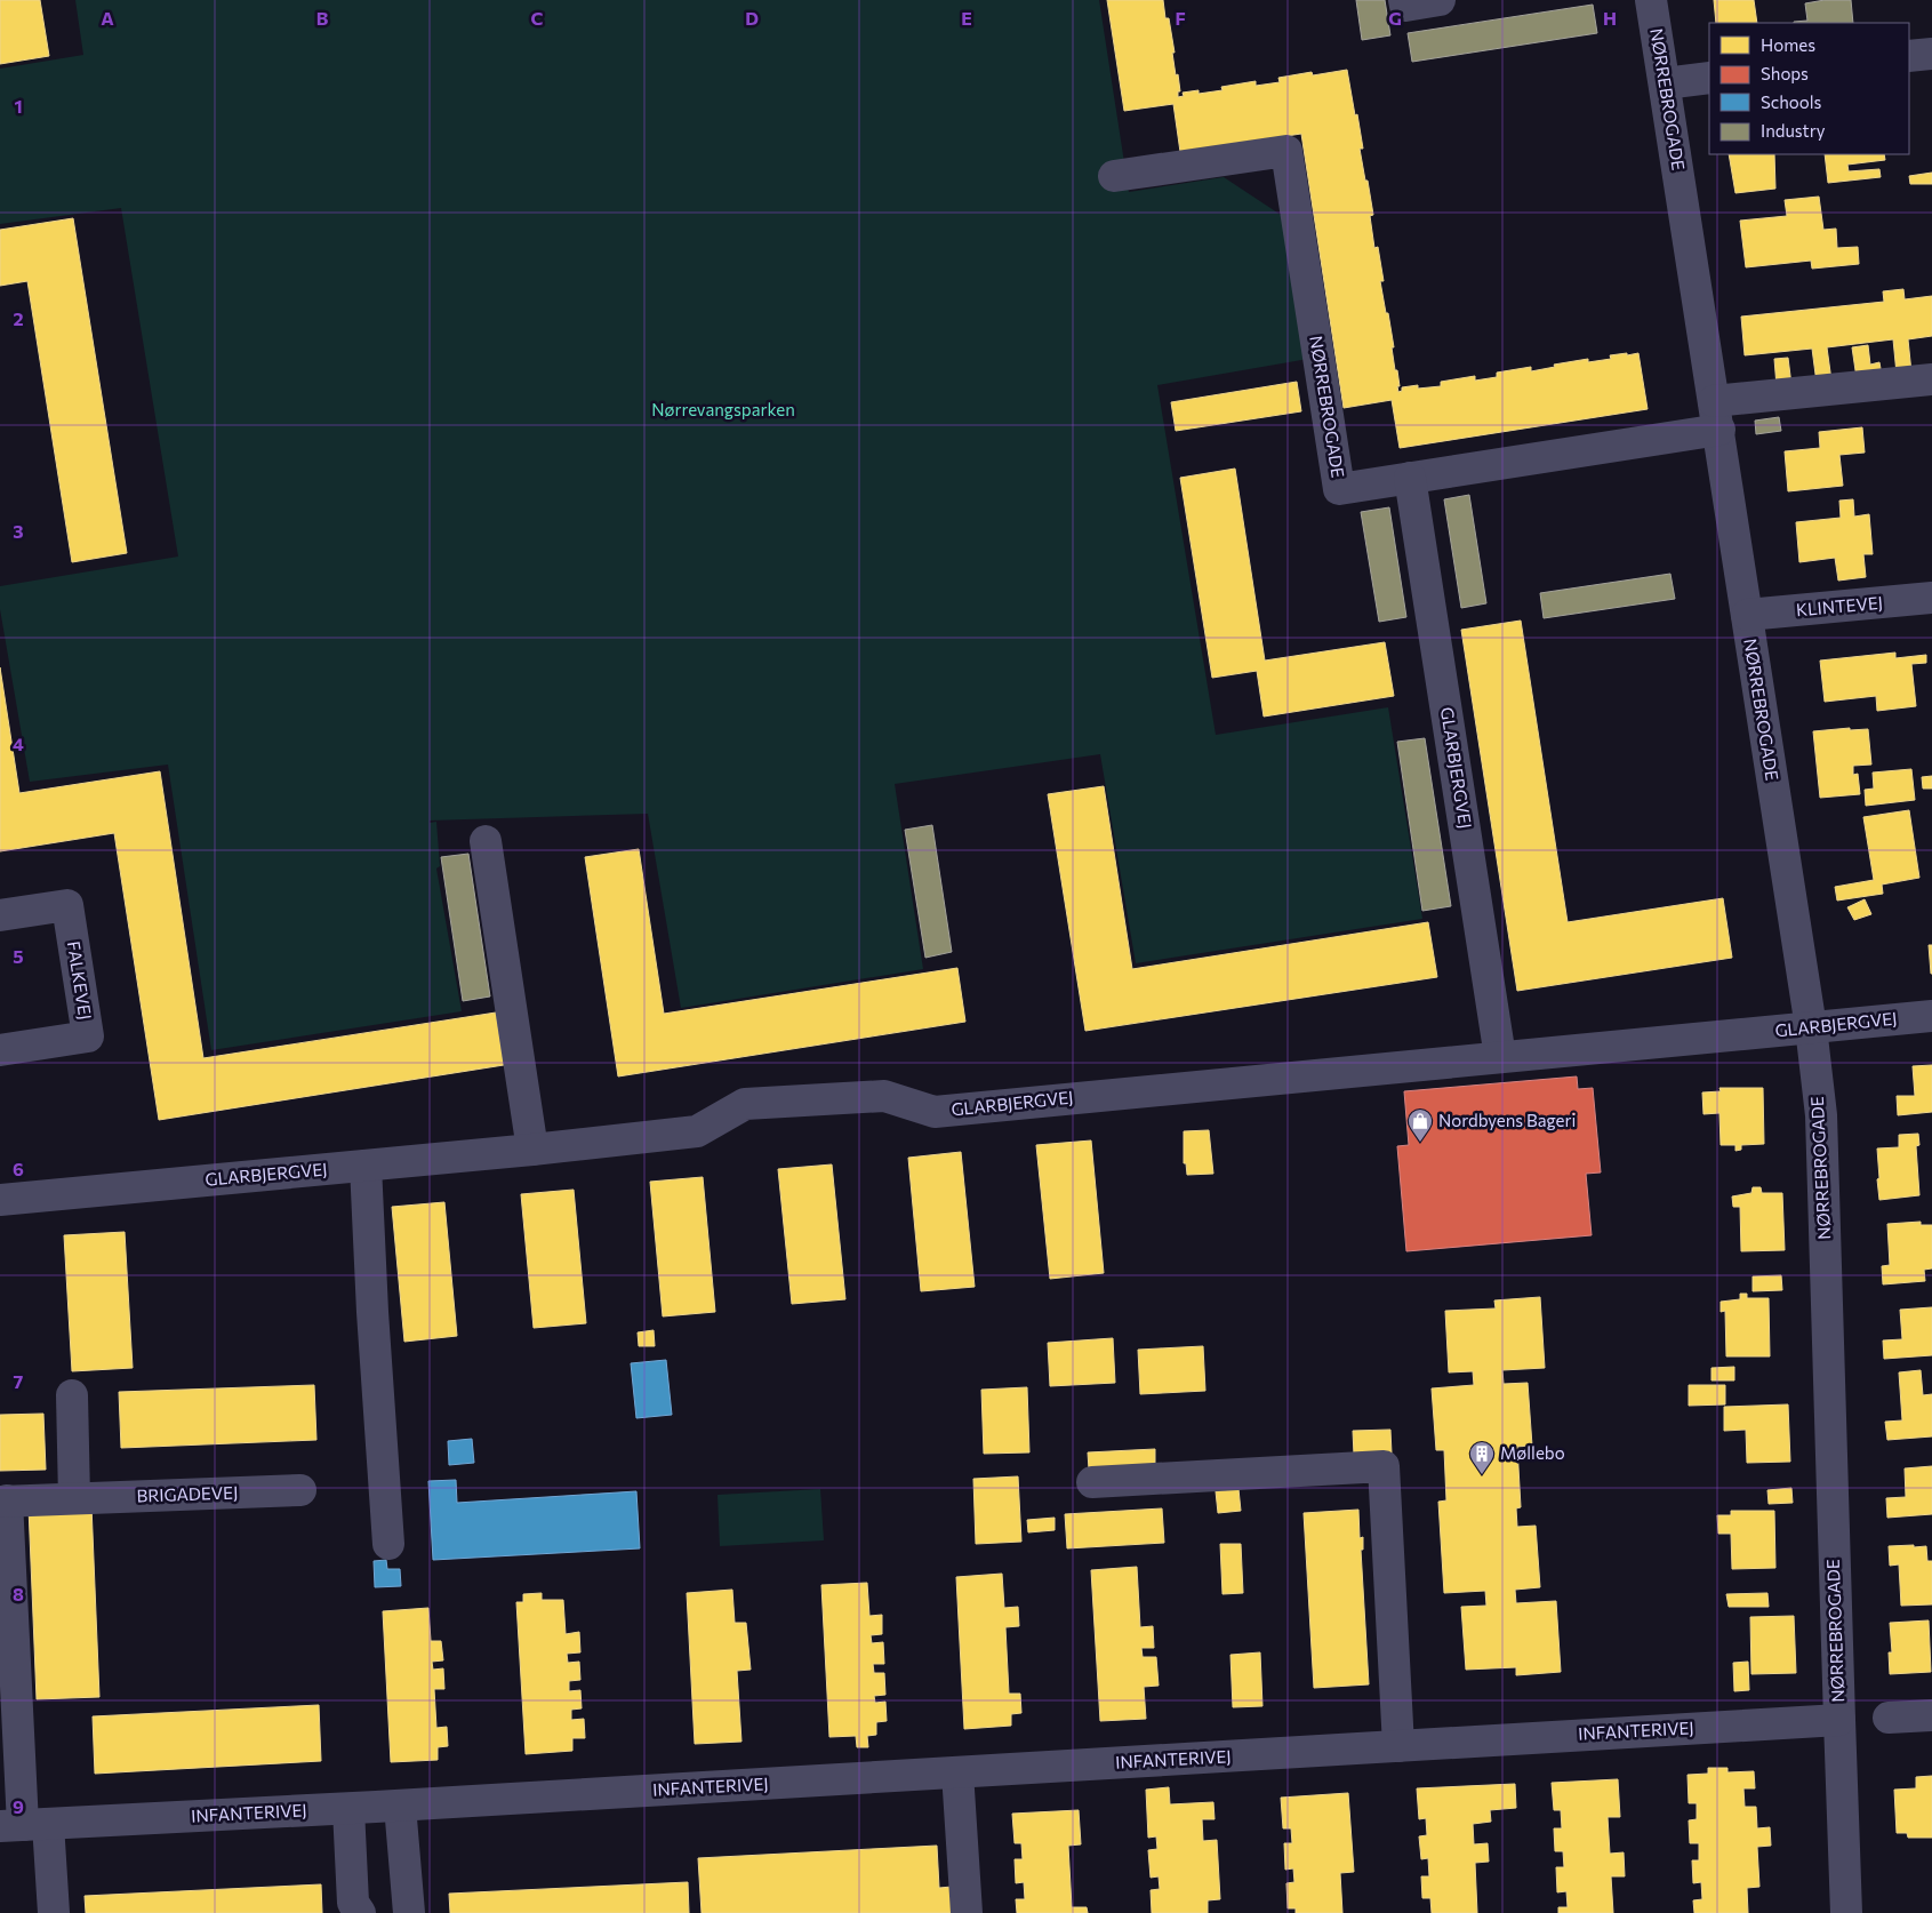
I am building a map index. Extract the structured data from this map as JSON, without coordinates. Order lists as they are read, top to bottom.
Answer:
{
  "streets": {
    "street": [
      "NØRREBROGADE",
      "KLINTEVEJ",
      "GLARBJERGVEJ",
      "FALKEVEJ",
      "BRIGADEVEJ",
      "INFANTERIVEJ"
    ]
  },
  "crossings": [
    ["NØRREBROGADE", "KLINTEVEJ"],
    ["NØRREBROGADE", "GLARBJERGVEJ"],
    ["NØRREBROGADE", "INFANTERIVEJ"]
  ],
  "parks": ["Nørrevangsparken"],
  "places": {
    "shop": ["Nordbyens Bageri"],
    "building": ["Møllebo"]
  },
  "legend": [
    "Homes",
    "Shops",
    "Schools",
    "Industry"
  ],
  "grid": {
    "columns": [
      "A",
      "B",
      "C",
      "D",
      "E",
      "F",
      "G",
      "H"
    ],
    "rows": [
      "1",
      "2",
      "3",
      "4",
      "5",
      "6",
      "7",
      "8",
      "9"
    ]
  }
}
